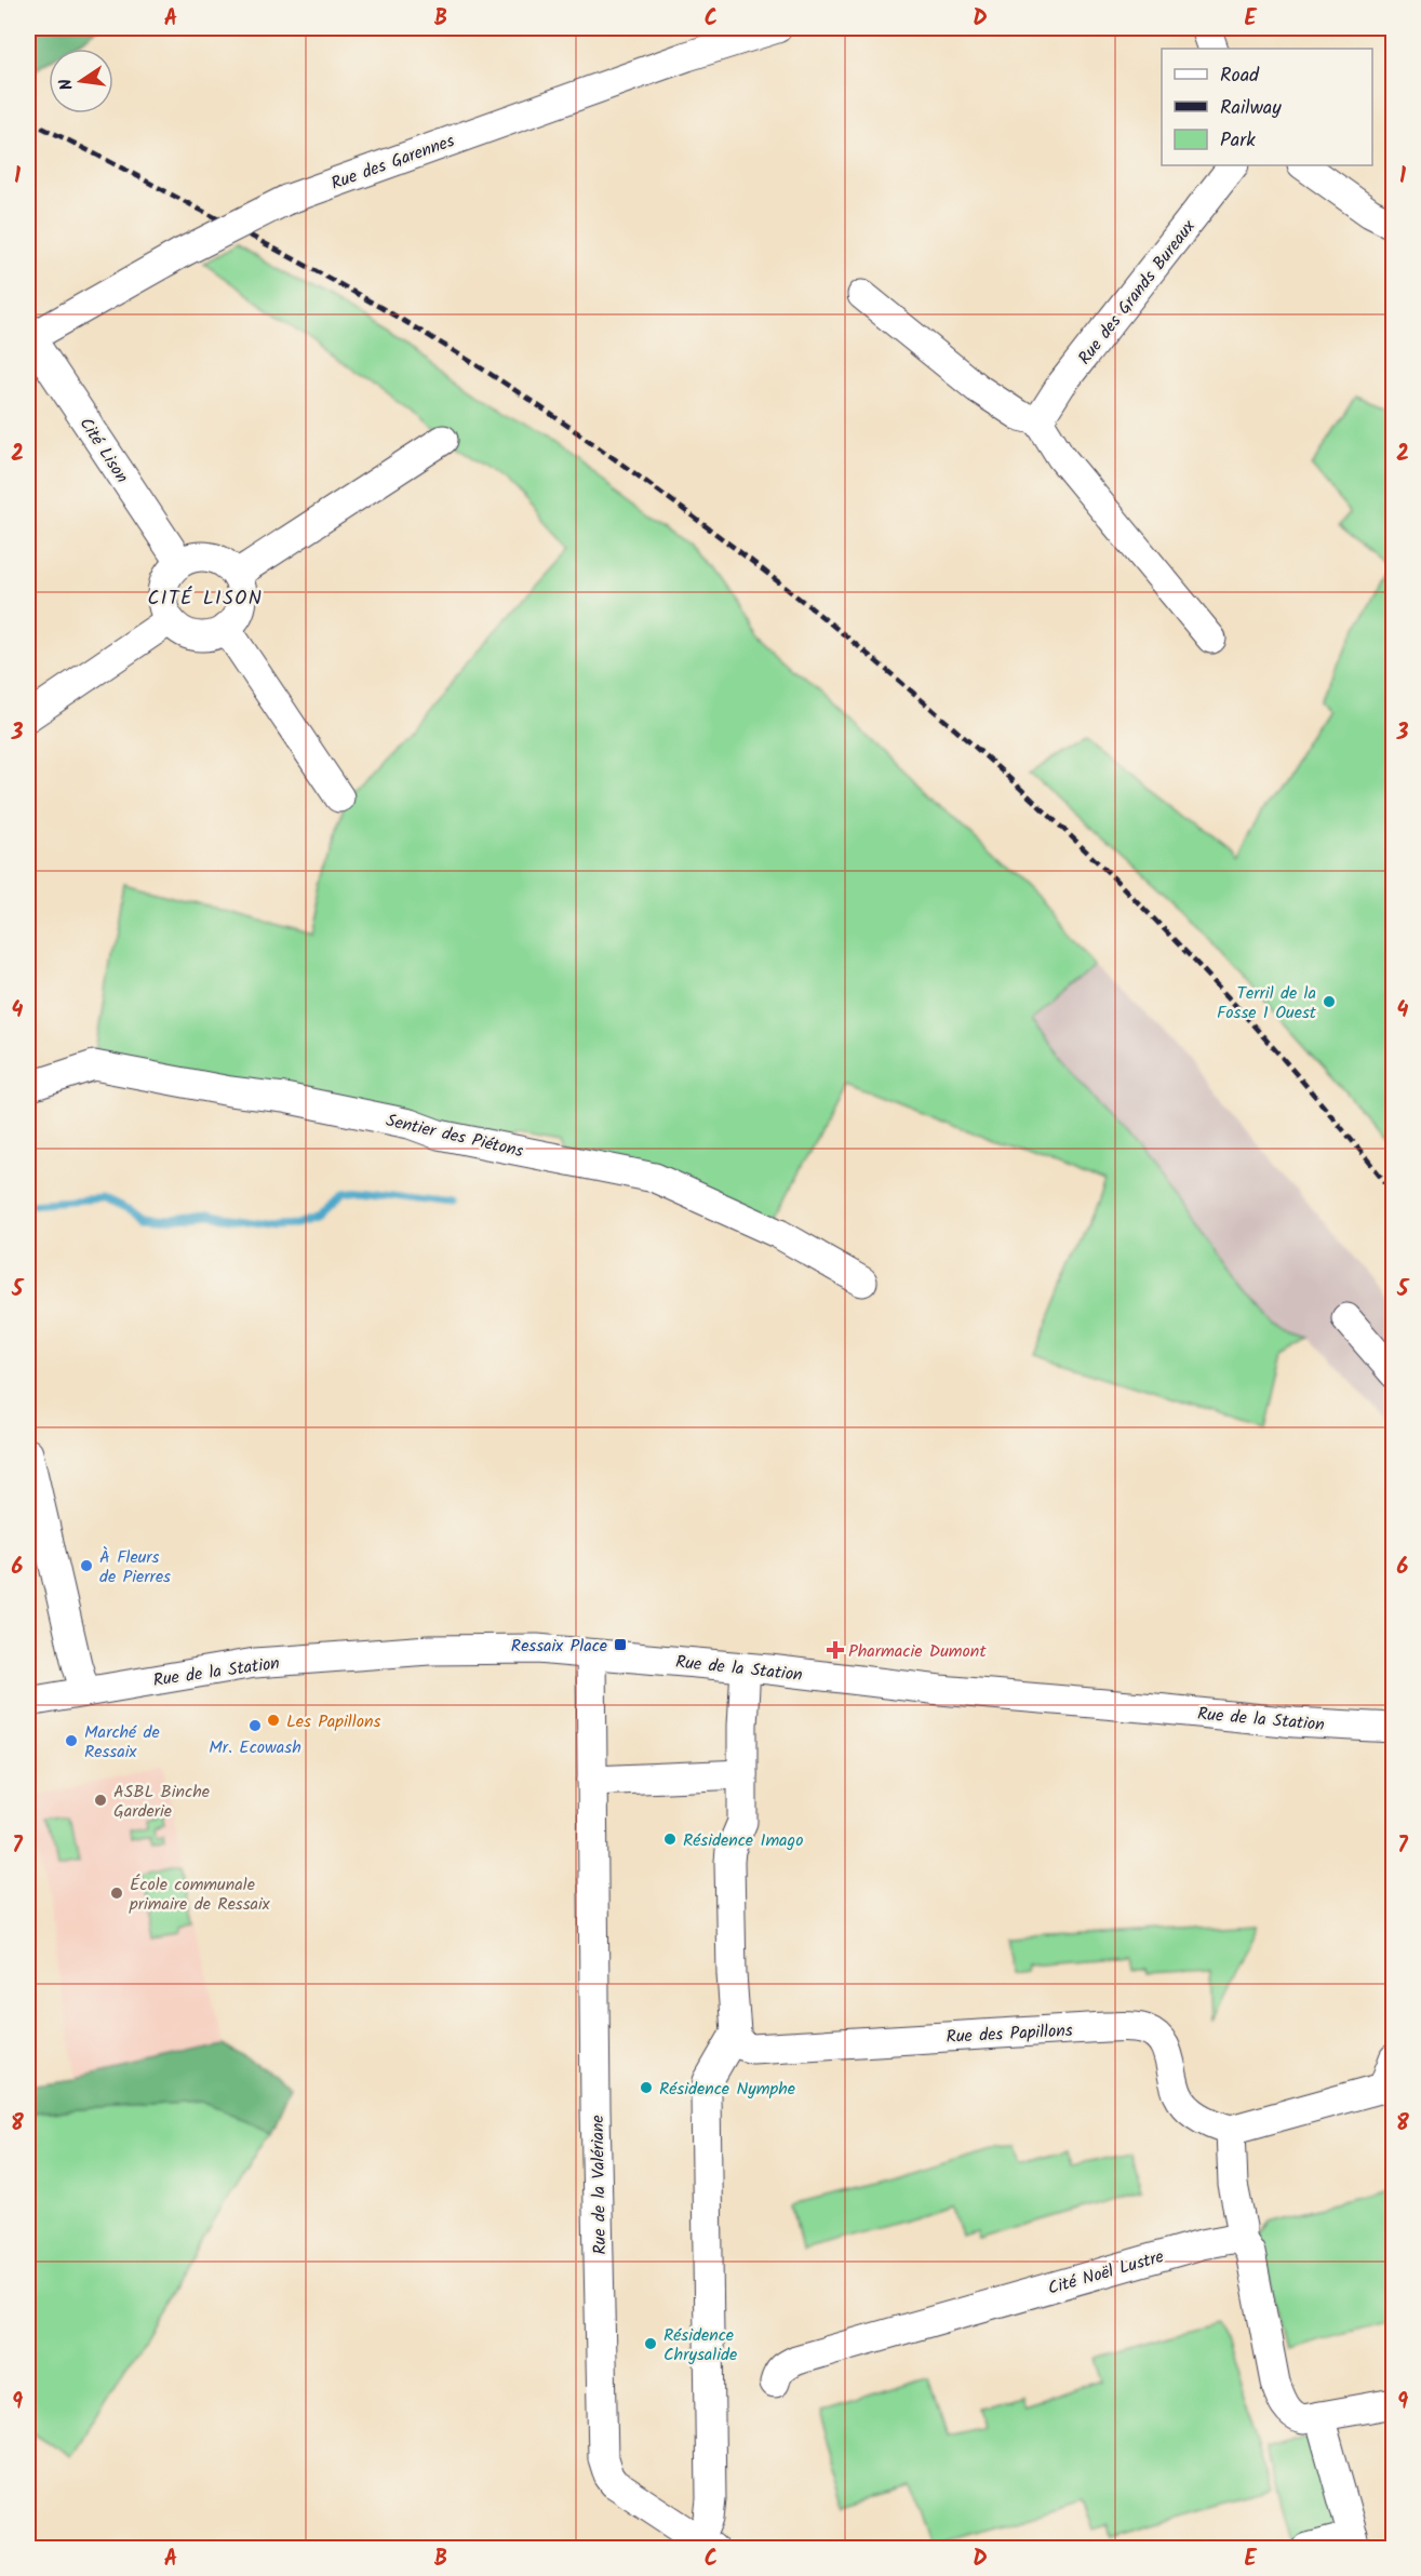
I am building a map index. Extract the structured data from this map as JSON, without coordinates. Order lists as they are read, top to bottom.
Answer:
{
  "streets": {
    "street": [
      "Rue des Garennes",
      "Rue des Grands Bureaux",
      "Cité Lison",
      "Sentier des Piétons",
      "Rue de la Station",
      "Rue des Papillons",
      "Rue de la Valériane",
      "Cité Noël Lustre"
    ]
  },
  "crossings": [
    ["Rue des Garennes", "Cité Lison"],
    ["Rue de la Station", "Rue de la Valériane"],
    ["Rue des Papillons", "Rue de la Valériane"]
  ],
  "districts": ["CITÉ LISON"],
  "places": {
    "other": [
      "Terril de la Fosse 1 Ouest",
      "À Fleurs de Pierres",
      "Les Papillons",
      "Mr. Ecowash",
      "Marché de Ressaix",
      "ASBL Binche Garderie",
      "Résidence Imago",
      "École communale primaire de Ressaix",
      "Résidence Nymphe",
      "Résidence Chrysalide"
    ],
    "transit": ["Ressaix Place"],
    "health": ["Pharmacie Dumont"]
  },
  "legend": ["Road", "Railway", "Park"],
  "north": "left",
  "grid": {
    "columns": [
      "A",
      "B",
      "C",
      "D",
      "E"
    ],
    "rows": [
      "1",
      "2",
      "3",
      "4",
      "5",
      "6",
      "7",
      "8",
      "9"
    ]
  }
}
